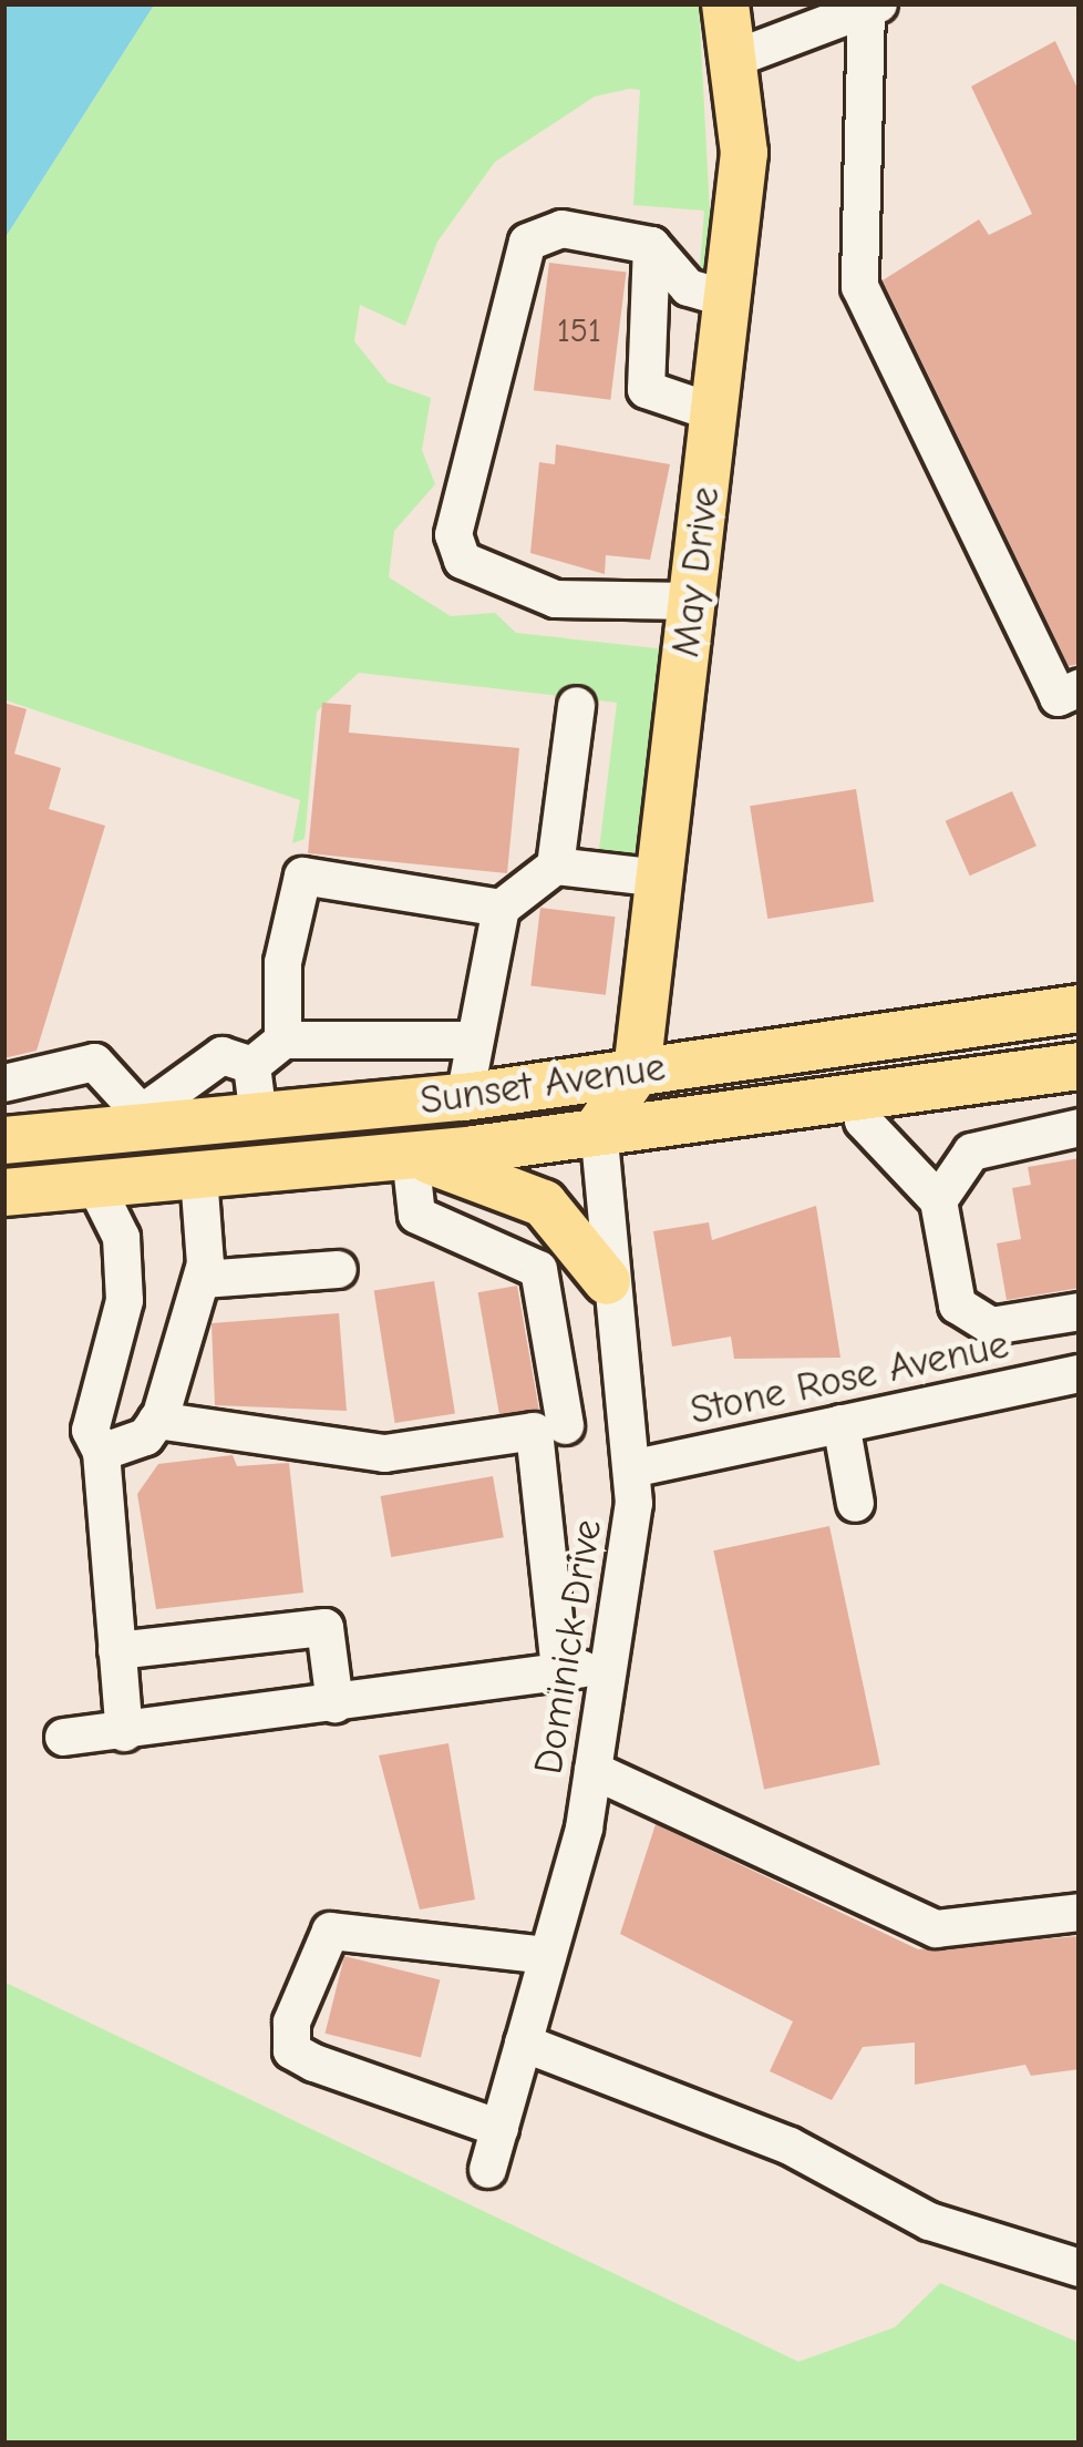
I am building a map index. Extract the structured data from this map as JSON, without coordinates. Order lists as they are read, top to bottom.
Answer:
{
  "streets": {
    "main road": ["May Drive", "Sunset Avenue"],
    "street": ["Stone Rose Avenue", "Dominick Drive"]
  },
  "crossings": [
    ["May Drive", "Sunset Avenue"],
    ["May Drive", "Dominick Drive"],
    ["Sunset Avenue", "Dominick Drive"],
    ["Stone Rose Avenue", "Dominick Drive"]
  ],
  "house_numbers": ["151"]
}
